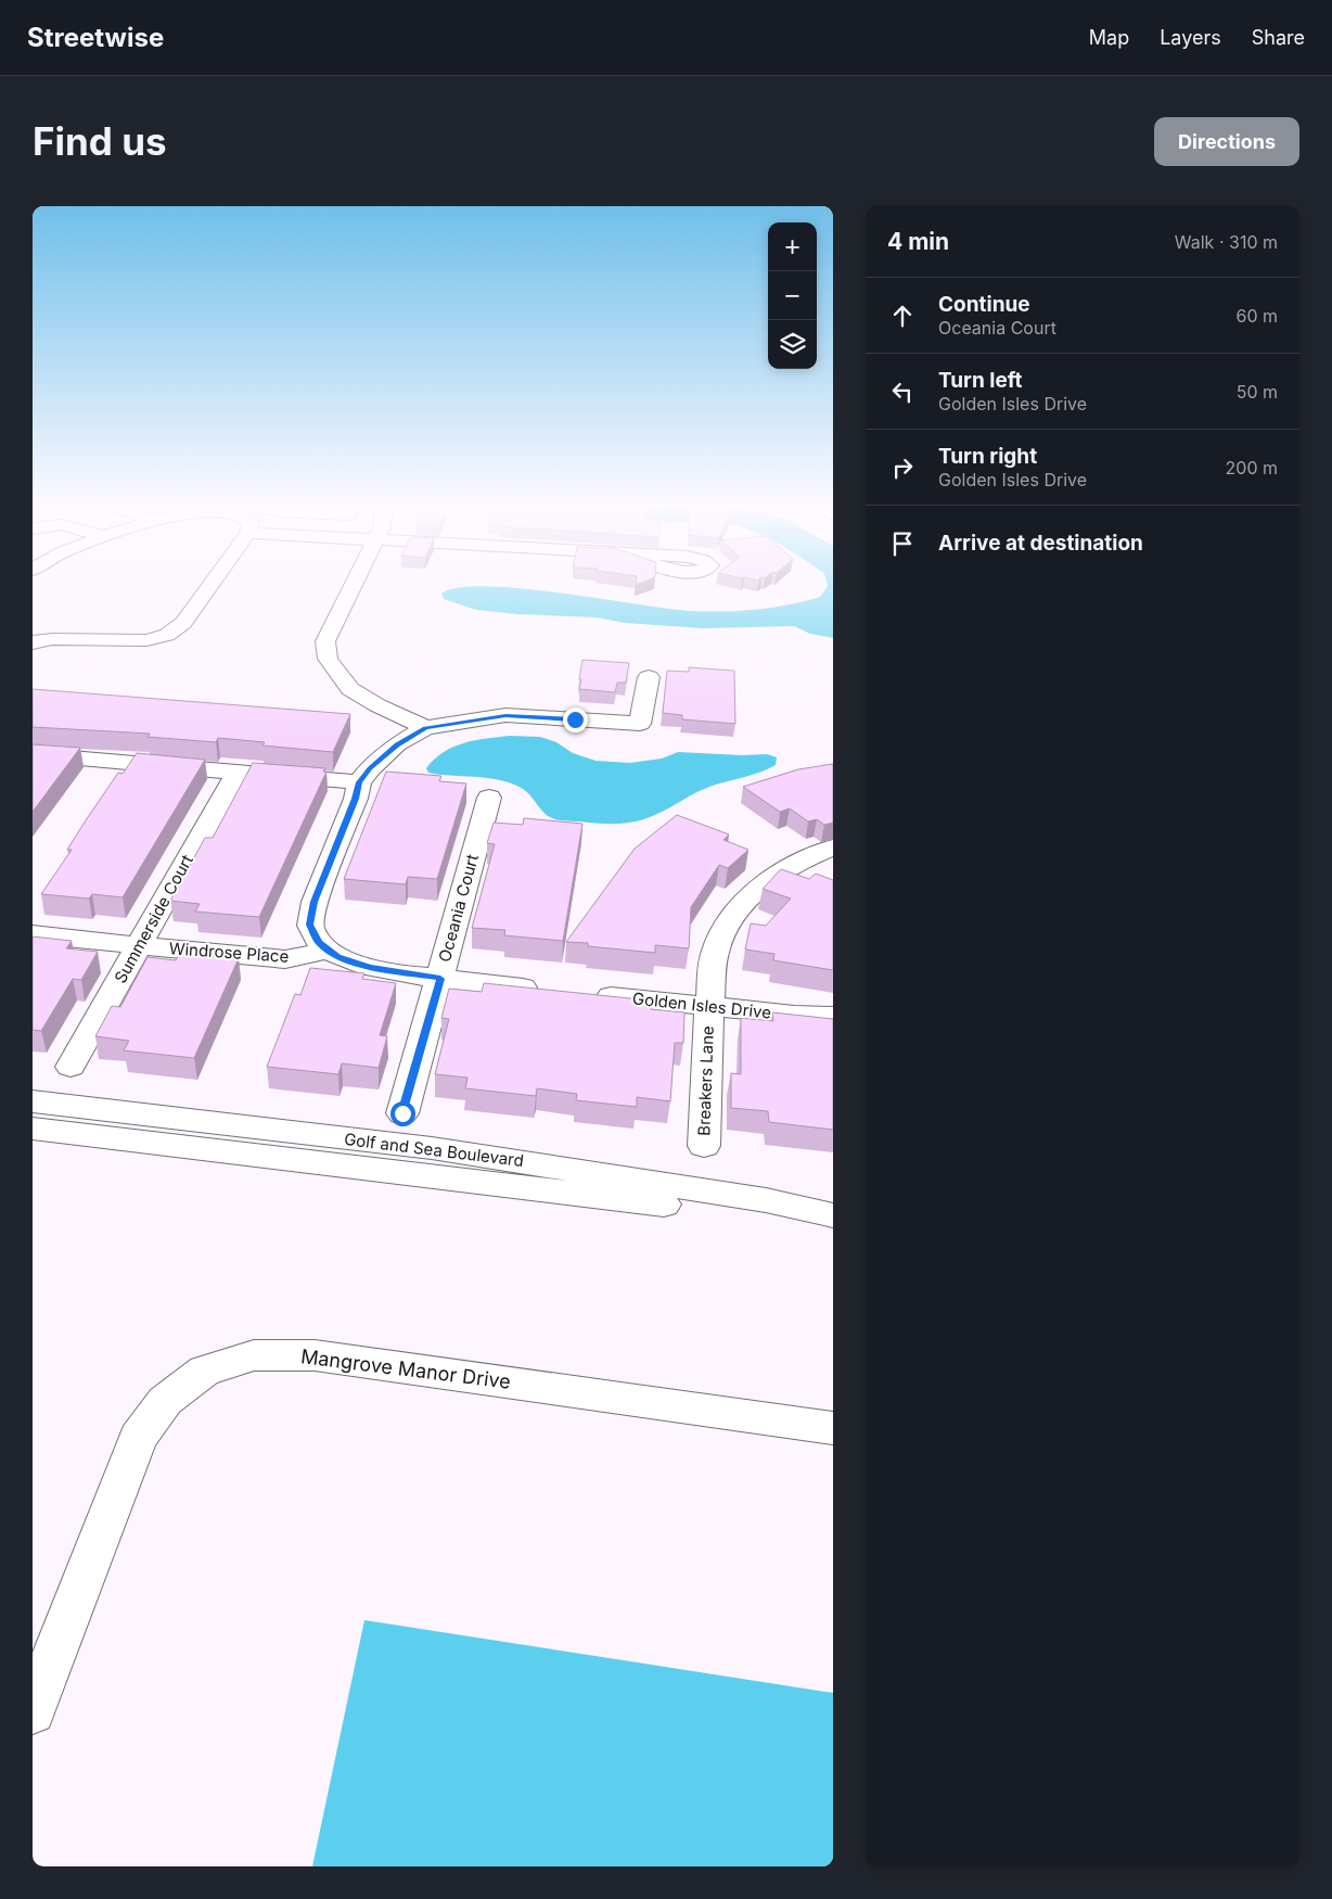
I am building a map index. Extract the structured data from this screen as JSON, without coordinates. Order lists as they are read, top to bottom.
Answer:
{
  "streets": {
    "street": [
      "Oceania Court",
      "Summerside Court",
      "Windrose Place",
      "Golden Isles Drive",
      "Breakers Lane",
      "Golf and Sea Boulevard",
      "Mangrove Manor Drive"
    ]
  },
  "crossings": [
    ["Summerside Court", "Windrose Place"],
    ["Golden Isles Drive", "Breakers Lane"]
  ],
  "page": {
    "header": "Streetwise",
    "nav": ["Map", "Layers", "Share"],
    "buttons": "Directions",
    "title": "Find us",
    "heading": ["4 min", "Walk · 310 m"],
    "map_buttons": ["+", "−"],
    "list": [
      ["Continue", "Oceania Court", "60 m"],
      ["Turn left", "Golden Isles Drive", "50 m"],
      ["Turn right", "Golden Isles Drive", "200 m"],
      "Arrive at destination"
    ]
  }
}
